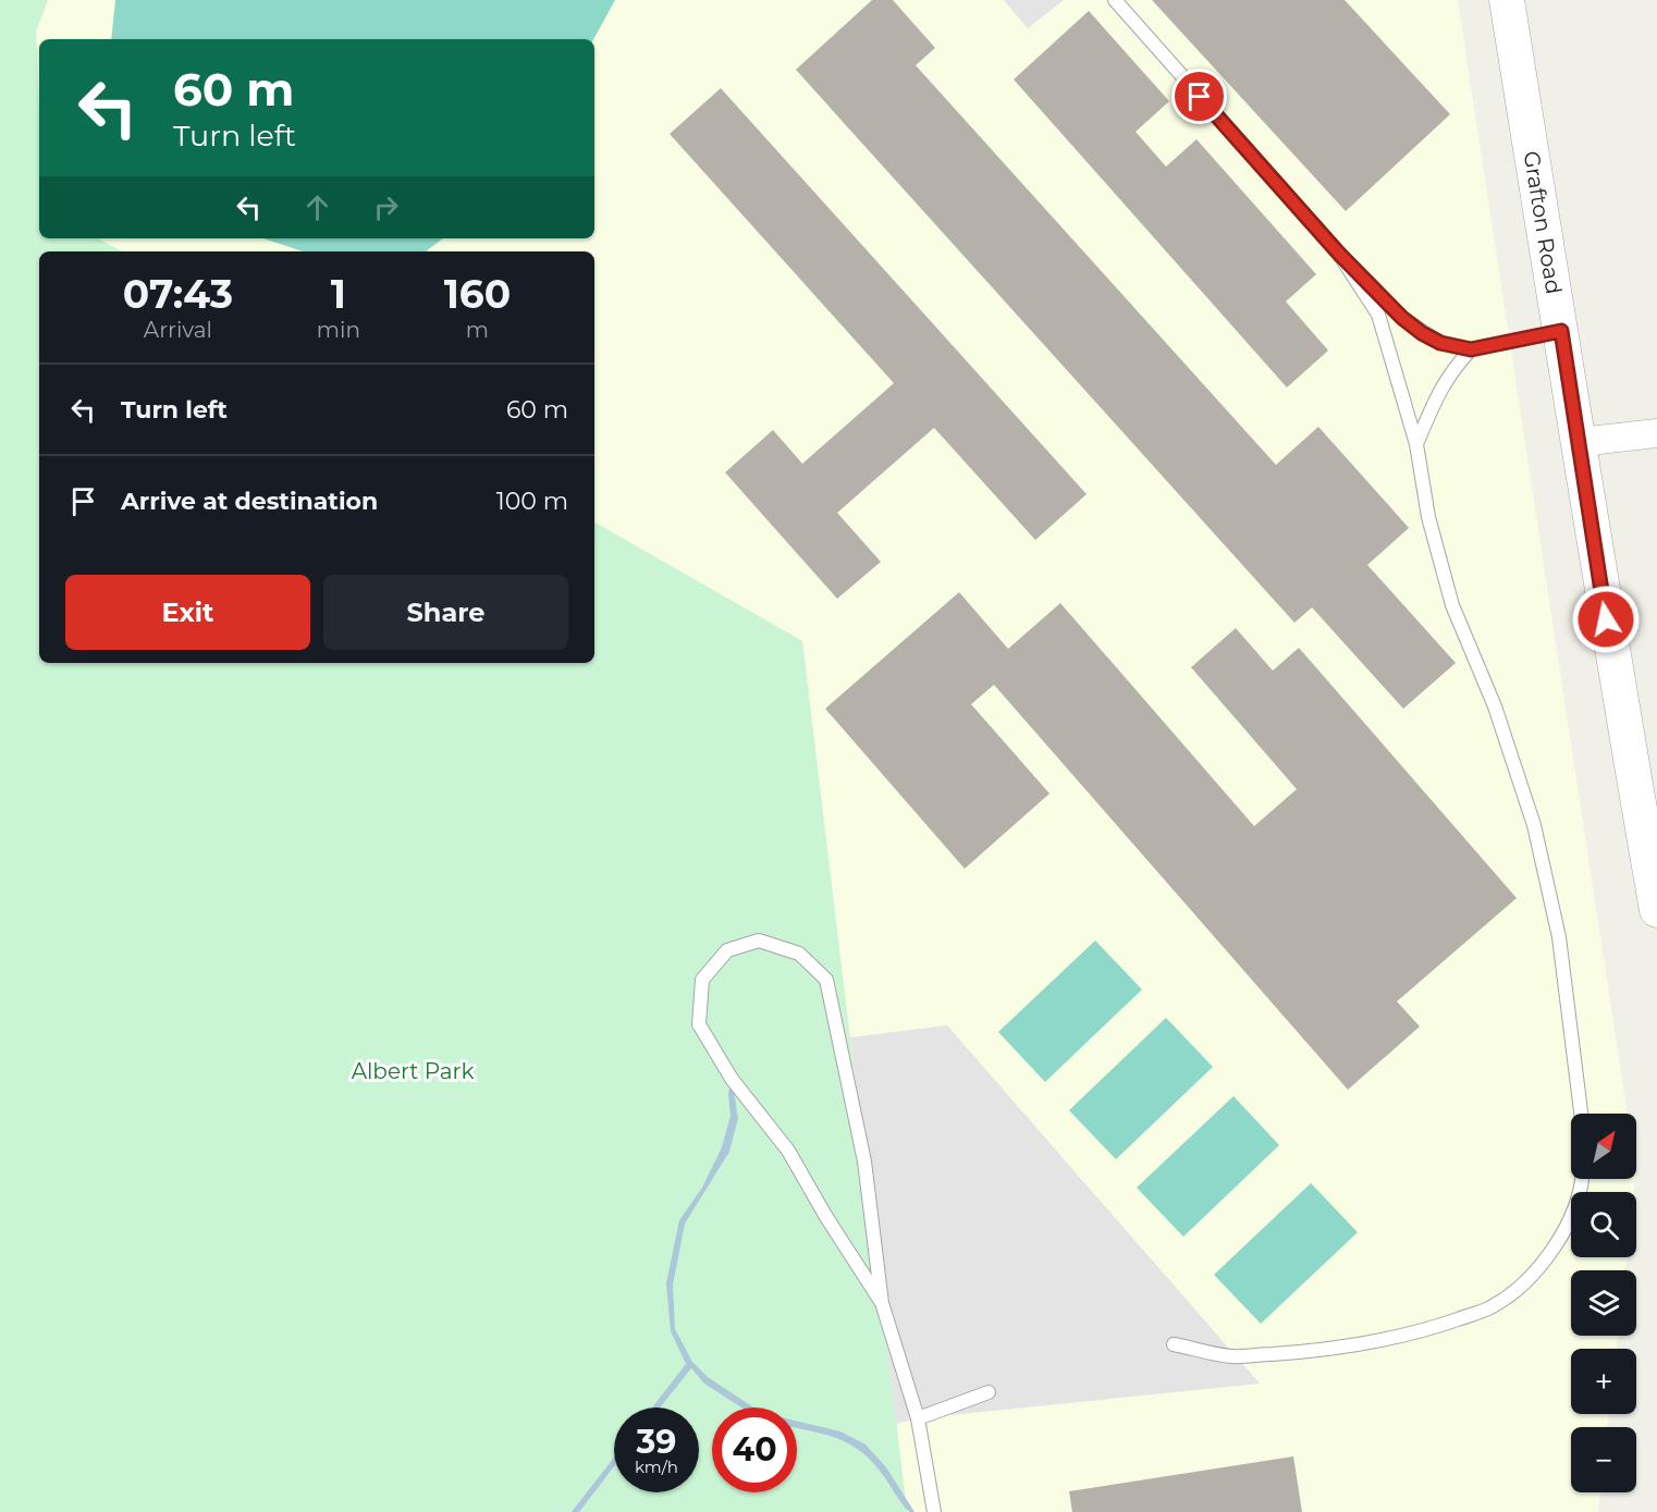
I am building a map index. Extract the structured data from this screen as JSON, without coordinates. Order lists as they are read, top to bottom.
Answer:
{
  "streets": {
    "street": ["Grafton Road"]
  },
  "parks": ["Albert Park"],
  "north": "top right",
  "page": {
    "turn": ["60 m", "Turn left"],
    "eta": [
      "07:43",
      "Arrival",
      "1",
      "min",
      "160",
      "m"
    ],
    "list": [
      {
        "name": "Turn left",
        "value": "60 m"
      },
      {
        "name": "Arrive at destination",
        "value": "100 m"
      }
    ],
    "buttons": ["Exit", "Share"],
    "map_buttons": ["+", "−"],
    "speed": "39 km/h",
    "limit": "40"
  }
}
